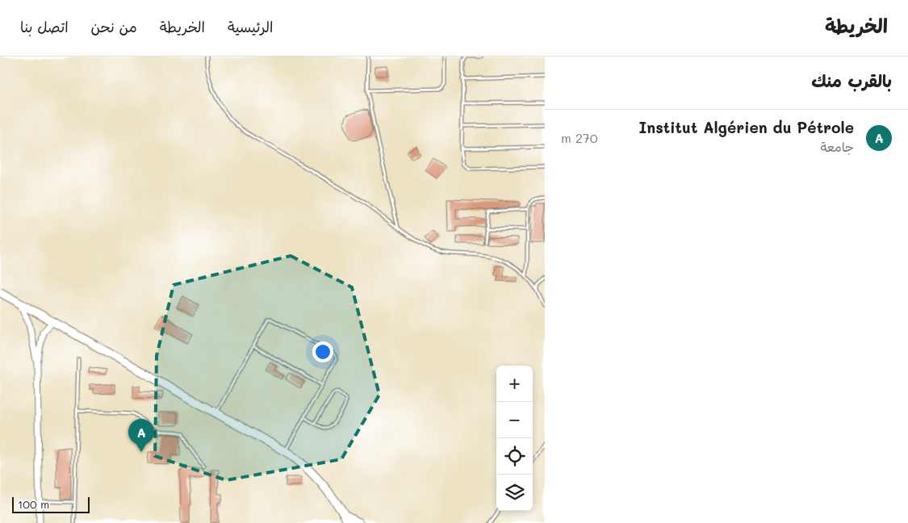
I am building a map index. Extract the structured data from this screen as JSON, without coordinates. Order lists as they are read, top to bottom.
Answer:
{
  "scale_bar": "100 m",
  "page": {
    "header": "الخريطة",
    "nav": [
      "الرئيسية",
      "الخريطة",
      "من نحن",
      "اتصل بنا"
    ],
    "heading": "بالقرب منك",
    "list": [
      {
        "mark": "A",
        "name": "Institut Algérien du Pétrole",
        "note": "جامعة",
        "value": "270 m"
      }
    ],
    "map_buttons": ["+", "−"],
    "pins": "A",
    "scale": "100 m"
  }
}
